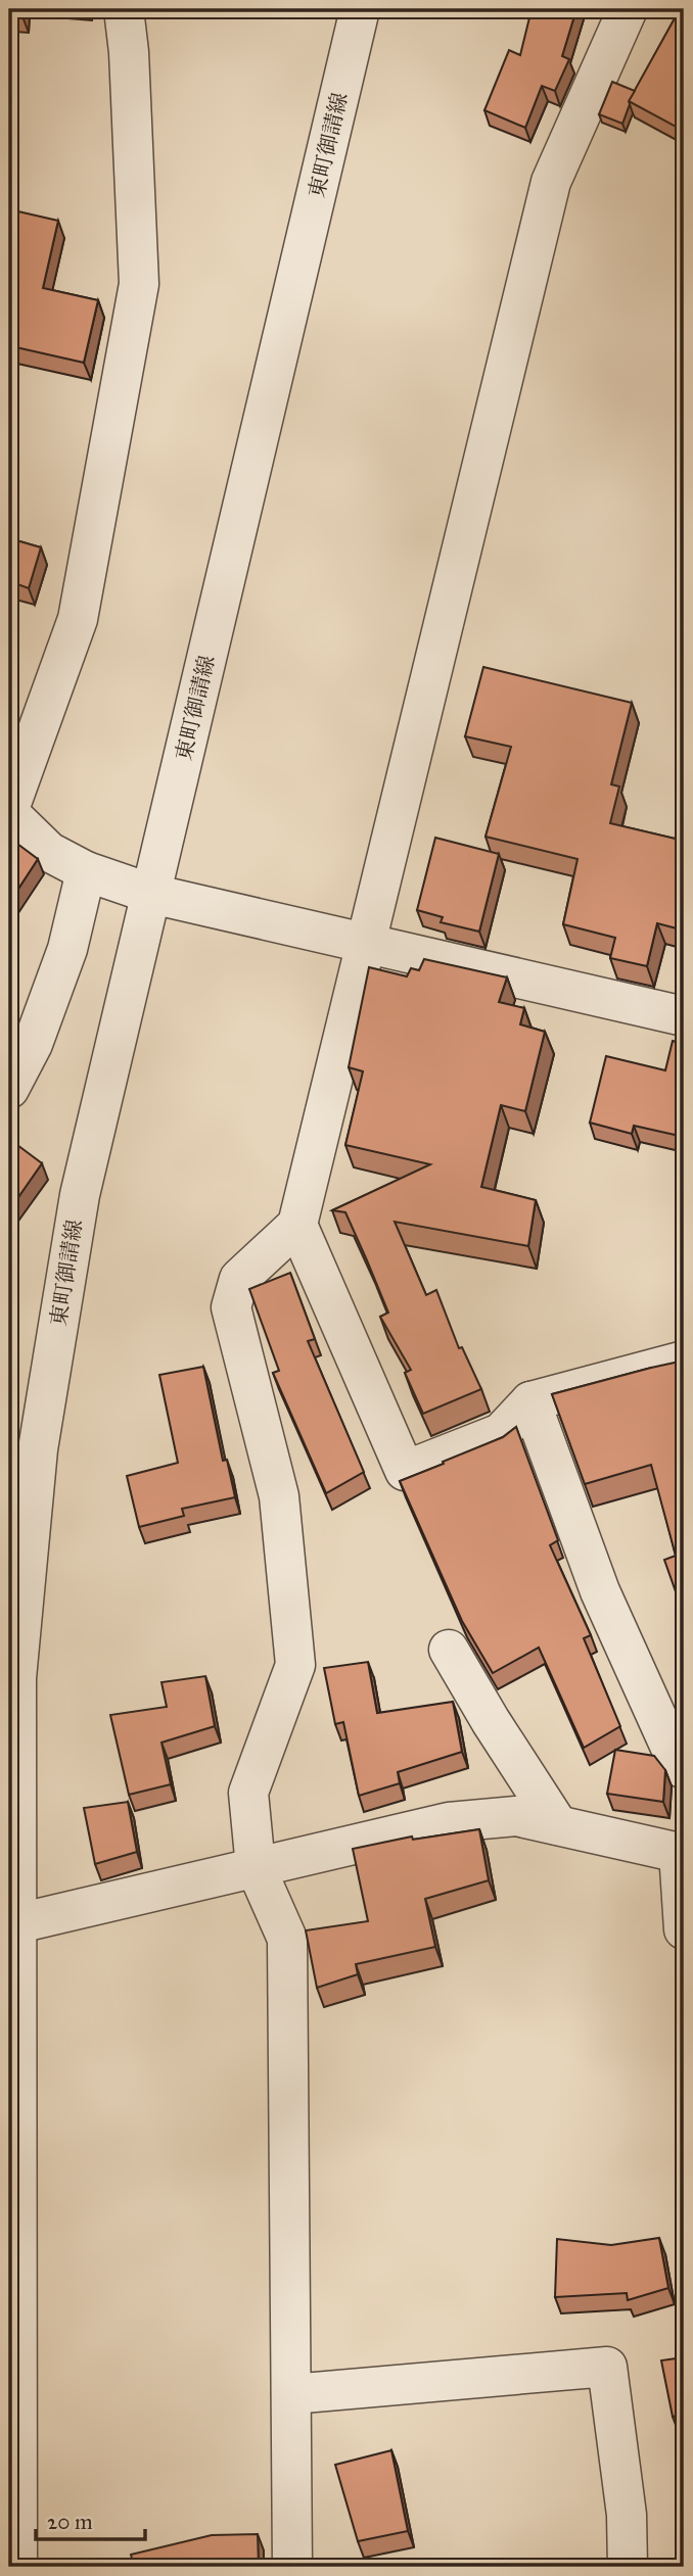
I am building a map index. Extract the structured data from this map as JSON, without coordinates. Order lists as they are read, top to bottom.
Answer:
{
  "streets": {
    "street": ["東町御請線"]
  },
  "scale_bar": "20 m"
}
